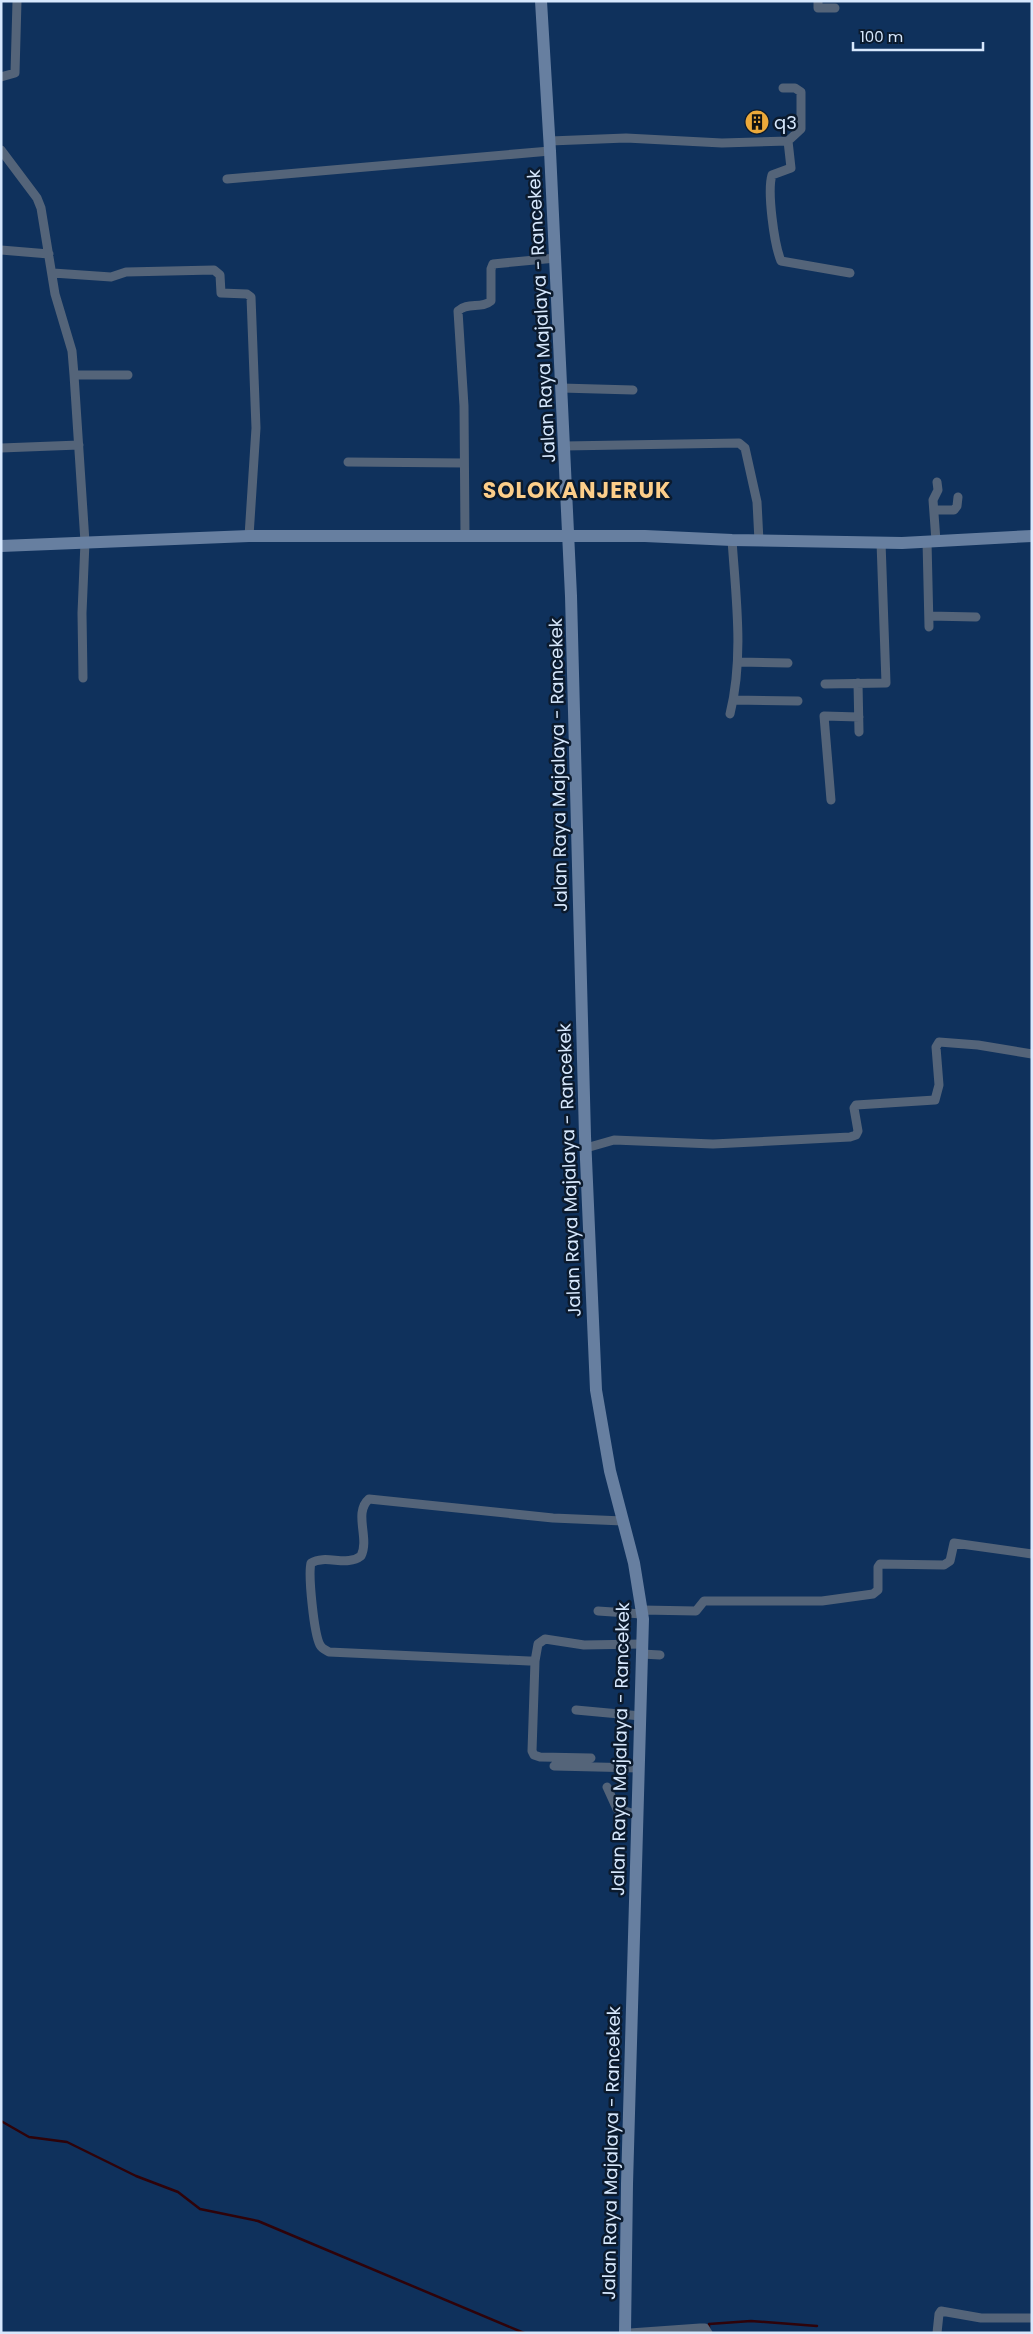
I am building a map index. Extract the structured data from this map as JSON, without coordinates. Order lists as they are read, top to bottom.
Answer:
{
  "streets": {
    "main road": ["Jalan Raya Majalaya - Rancekek"]
  },
  "districts": ["SOLOKANJERUK"],
  "places": {
    "building": ["q3"]
  },
  "scale_bar": "100 m"
}
